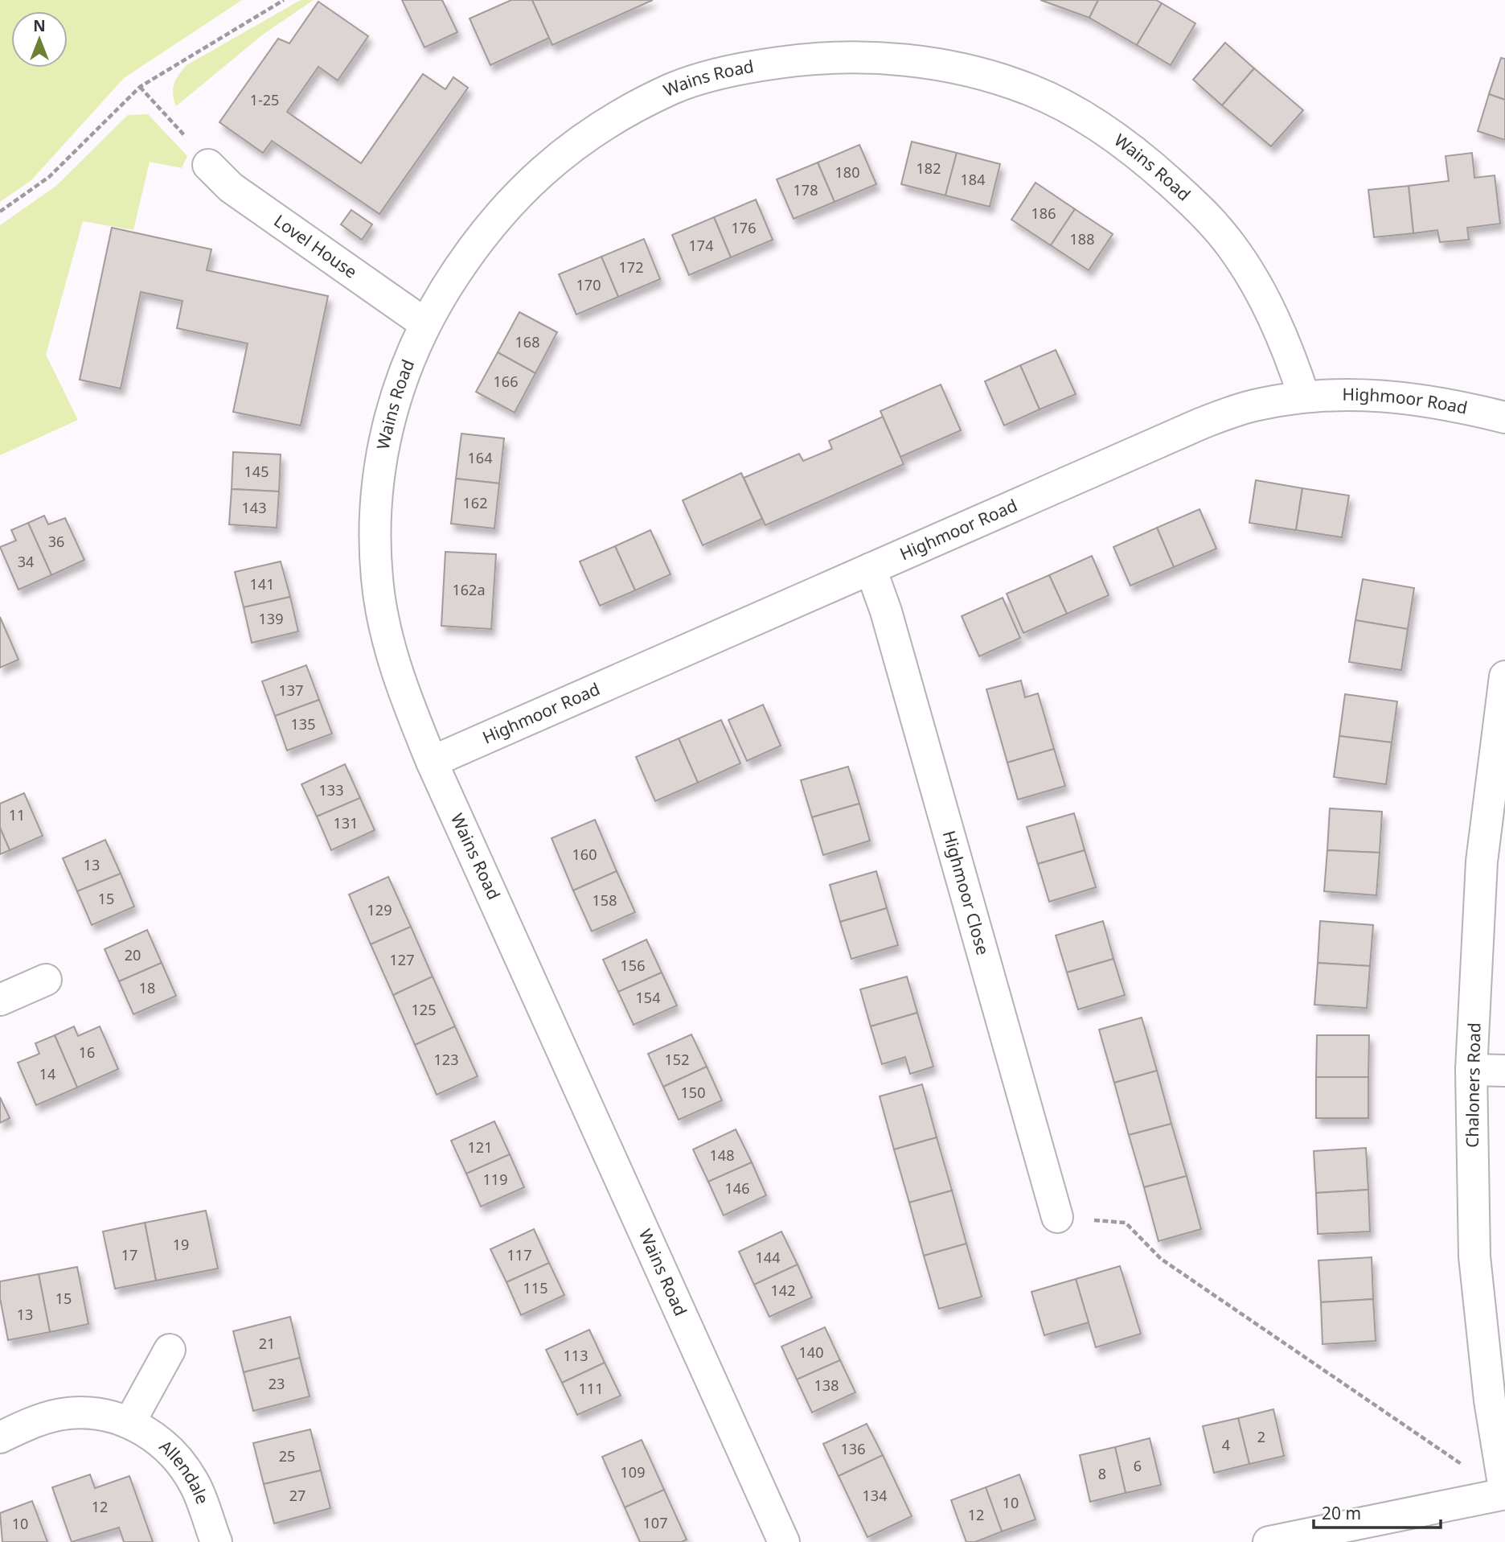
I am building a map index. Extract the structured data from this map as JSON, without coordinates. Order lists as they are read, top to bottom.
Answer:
{
  "streets": {
    "street": [
      "Wains Road",
      "Lovel House",
      "Highmoor Road",
      "Highmoor Close",
      "Chaloners Road",
      "Allendale"
    ]
  },
  "crossings": [
    ["Wains Road", "Lovel House"],
    ["Wains Road", "Highmoor Road"],
    ["Highmoor Road", "Highmoor Close"]
  ],
  "house_numbers": [
    "1-25",
    "182",
    "180",
    "184",
    "178",
    "186",
    "176",
    "188",
    "174",
    "172",
    "170",
    "168",
    "166",
    "164",
    "145",
    "162",
    "143",
    "36",
    "34",
    "141",
    "162a",
    "139",
    "137",
    "135",
    "133",
    "11",
    "131",
    "160",
    "13",
    "15",
    "158",
    "129",
    "20",
    "127",
    "156",
    "18",
    "154",
    "125",
    "16",
    "123",
    "152",
    "14",
    "150",
    "121",
    "148",
    "119",
    "146",
    "19",
    "17",
    "117",
    "144",
    "115",
    "142",
    "15",
    "13",
    "21",
    "140",
    "113",
    "23",
    "138",
    "111",
    "2",
    "4",
    "136",
    "25",
    "6",
    "109",
    "8",
    "27",
    "134",
    "10",
    "12",
    "12",
    "107",
    "10"
  ],
  "scale_bar": "20 m",
  "north": "top"
}
